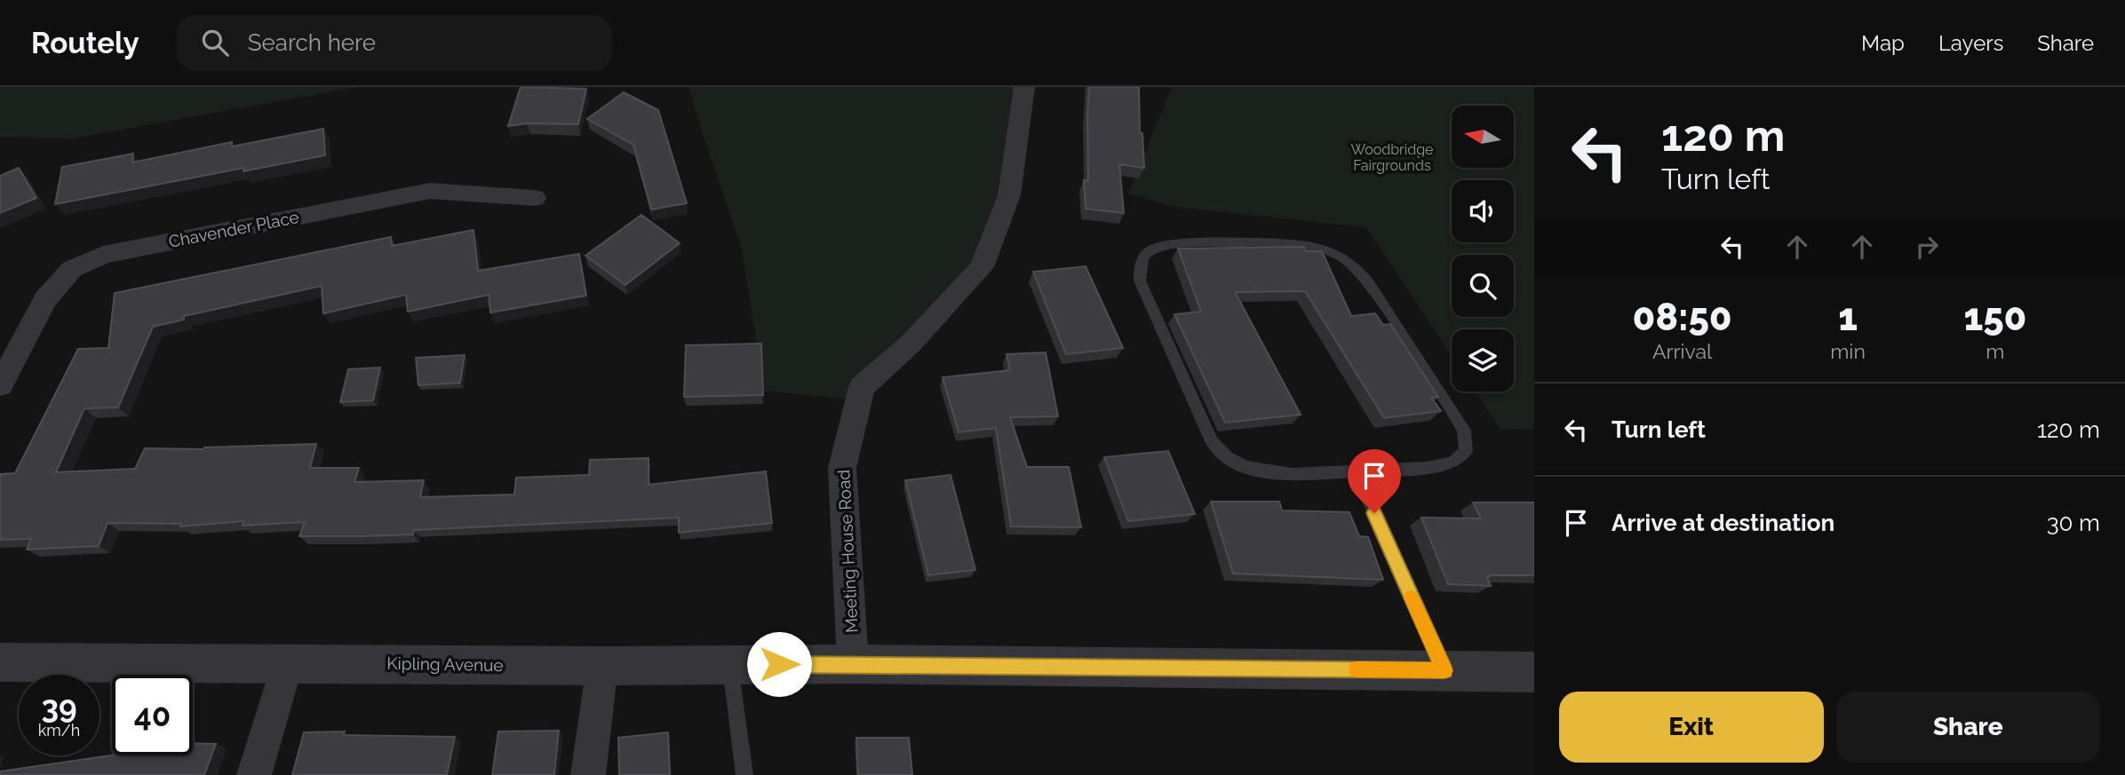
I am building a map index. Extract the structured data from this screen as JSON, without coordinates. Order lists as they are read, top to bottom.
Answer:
{
  "streets": {
    "street": ["Chavender Place", "Meeting House Road", "Kipling Avenue"]
  },
  "crossings": [
    ["Meeting House Road", "Kipling Avenue"]
  ],
  "parks": ["Woodbridge Fairgrounds"],
  "north": "left",
  "page": {
    "header": "Routely",
    "search": "Search here",
    "nav": ["Map", "Layers", "Share"],
    "turn": ["120 m", "Turn left"],
    "eta": [
      "08:50",
      "Arrival",
      "1",
      "min",
      "150",
      "m"
    ],
    "list": [
      {
        "name": "Turn left",
        "value": "120 m"
      },
      {
        "name": "Arrive at destination",
        "value": "30 m"
      }
    ],
    "speed": "39 km/h",
    "limit": "40",
    "buttons": ["Exit", "Share"]
  }
}
